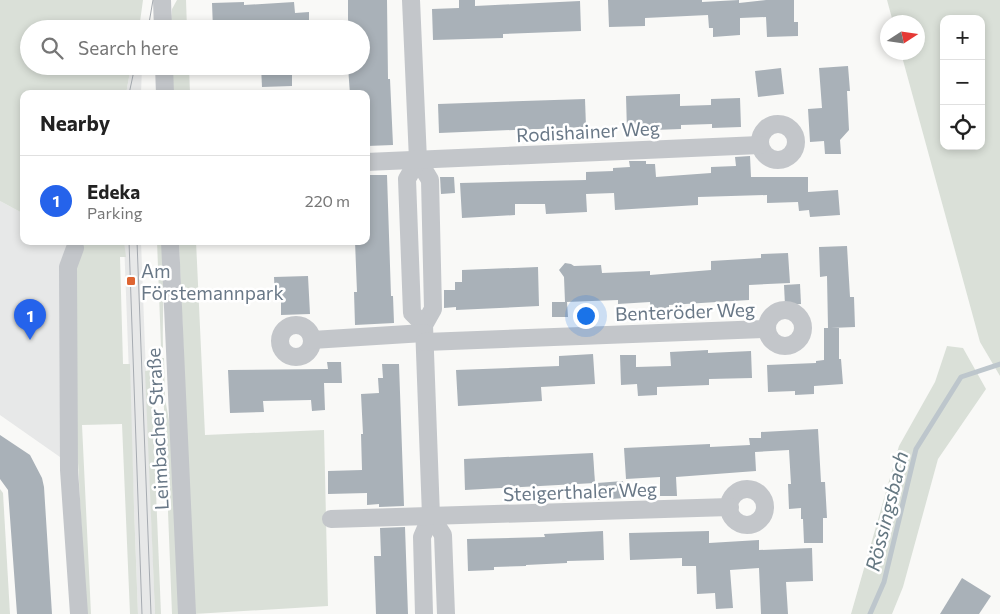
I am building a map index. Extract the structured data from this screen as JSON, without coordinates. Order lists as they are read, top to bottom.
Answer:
{
  "streets": {
    "street": [
      "Rodishainer Weg",
      "Benteröder Weg",
      "Leimbacher Straße",
      "Steigerthaler Weg"
    ]
  },
  "water": ["Rössingsbach"],
  "places": {
    "transit": ["Am Förstemannpark"]
  },
  "north": "right",
  "page": {
    "map_buttons": ["+", "−"],
    "search": "Search here",
    "heading": "Nearby",
    "list": [
      {
        "mark": "1",
        "name": "Edeka",
        "note": "Parking",
        "value": "220 m"
      }
    ],
    "pins": "1"
  }
}
